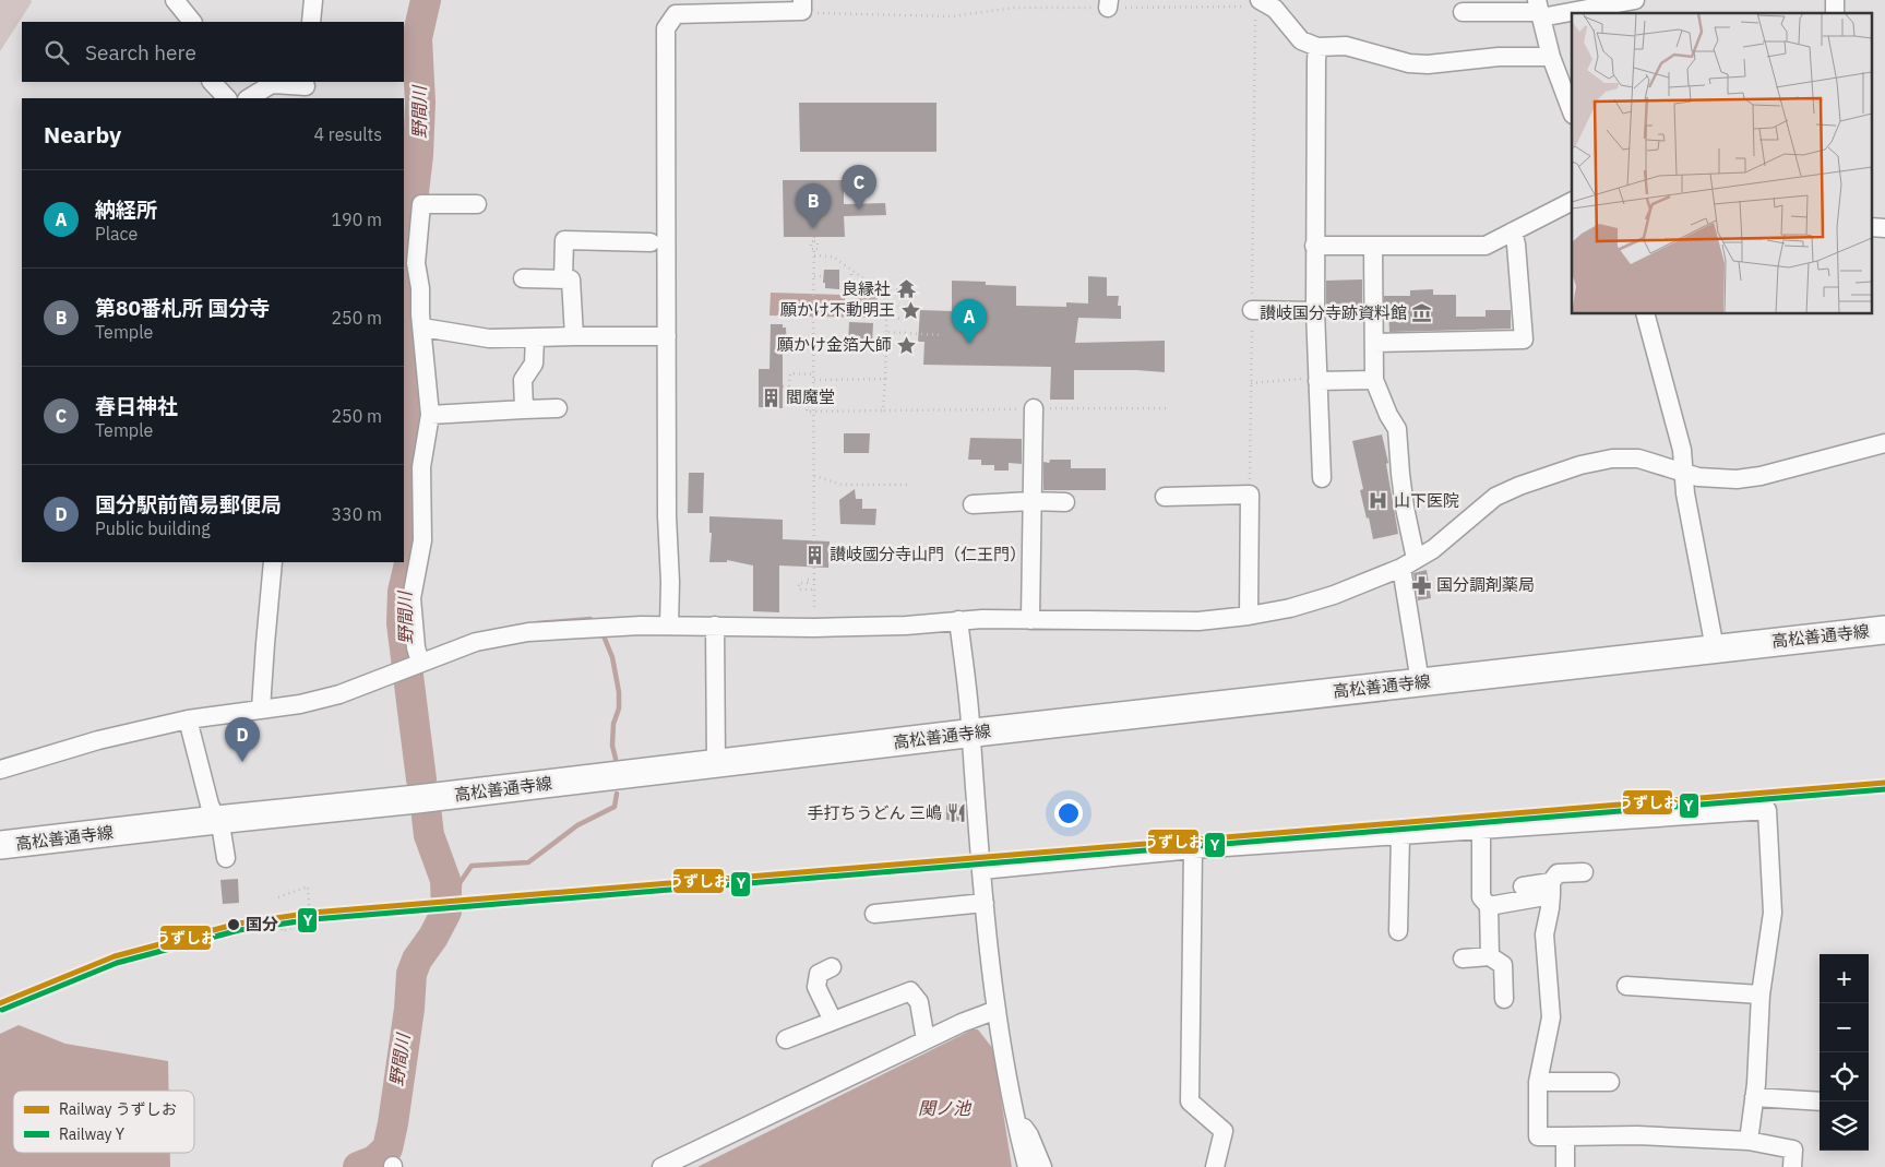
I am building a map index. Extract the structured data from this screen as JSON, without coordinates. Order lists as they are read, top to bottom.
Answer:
{
  "streets": {
    "main road": ["高松善通寺線"]
  },
  "water": ["野間川", "関ノ池"],
  "places": {
    "temple": ["良縁社"],
    "place": ["願かけ不動明王", "願かけ金箔大師"],
    "museum": ["讃岐国分寺跡資料館"],
    "building": ["閻魔堂", "讃岐國分寺山門（仁王門）"],
    "hospital": ["山下医院"],
    "pharmacy": ["国分調剤薬局"],
    "restaurant": ["手打ちうどん 三嶋"],
    "other": ["国分"]
  },
  "lines": ["rail line うずしお", "rail line Y"],
  "legend": ["Railway うずしお", "Railway Y"],
  "page": {
    "search": "Search here",
    "heading": ["Nearby", "4 results"],
    "pins": [
      "C",
      "B",
      "A",
      "D"
    ],
    "list": [
      {
        "mark": "A",
        "name": "納経所",
        "note": "Place",
        "value": "190 m"
      },
      {
        "mark": "B",
        "name": "第80番札所 国分寺",
        "note": "Temple",
        "value": "250 m"
      },
      {
        "mark": "C",
        "name": "春日神社",
        "note": "Temple",
        "value": "250 m"
      },
      {
        "mark": "D",
        "name": "国分駅前簡易郵便局",
        "note": "Public building",
        "value": "330 m"
      }
    ],
    "map_buttons": ["+", "−"]
  }
}
